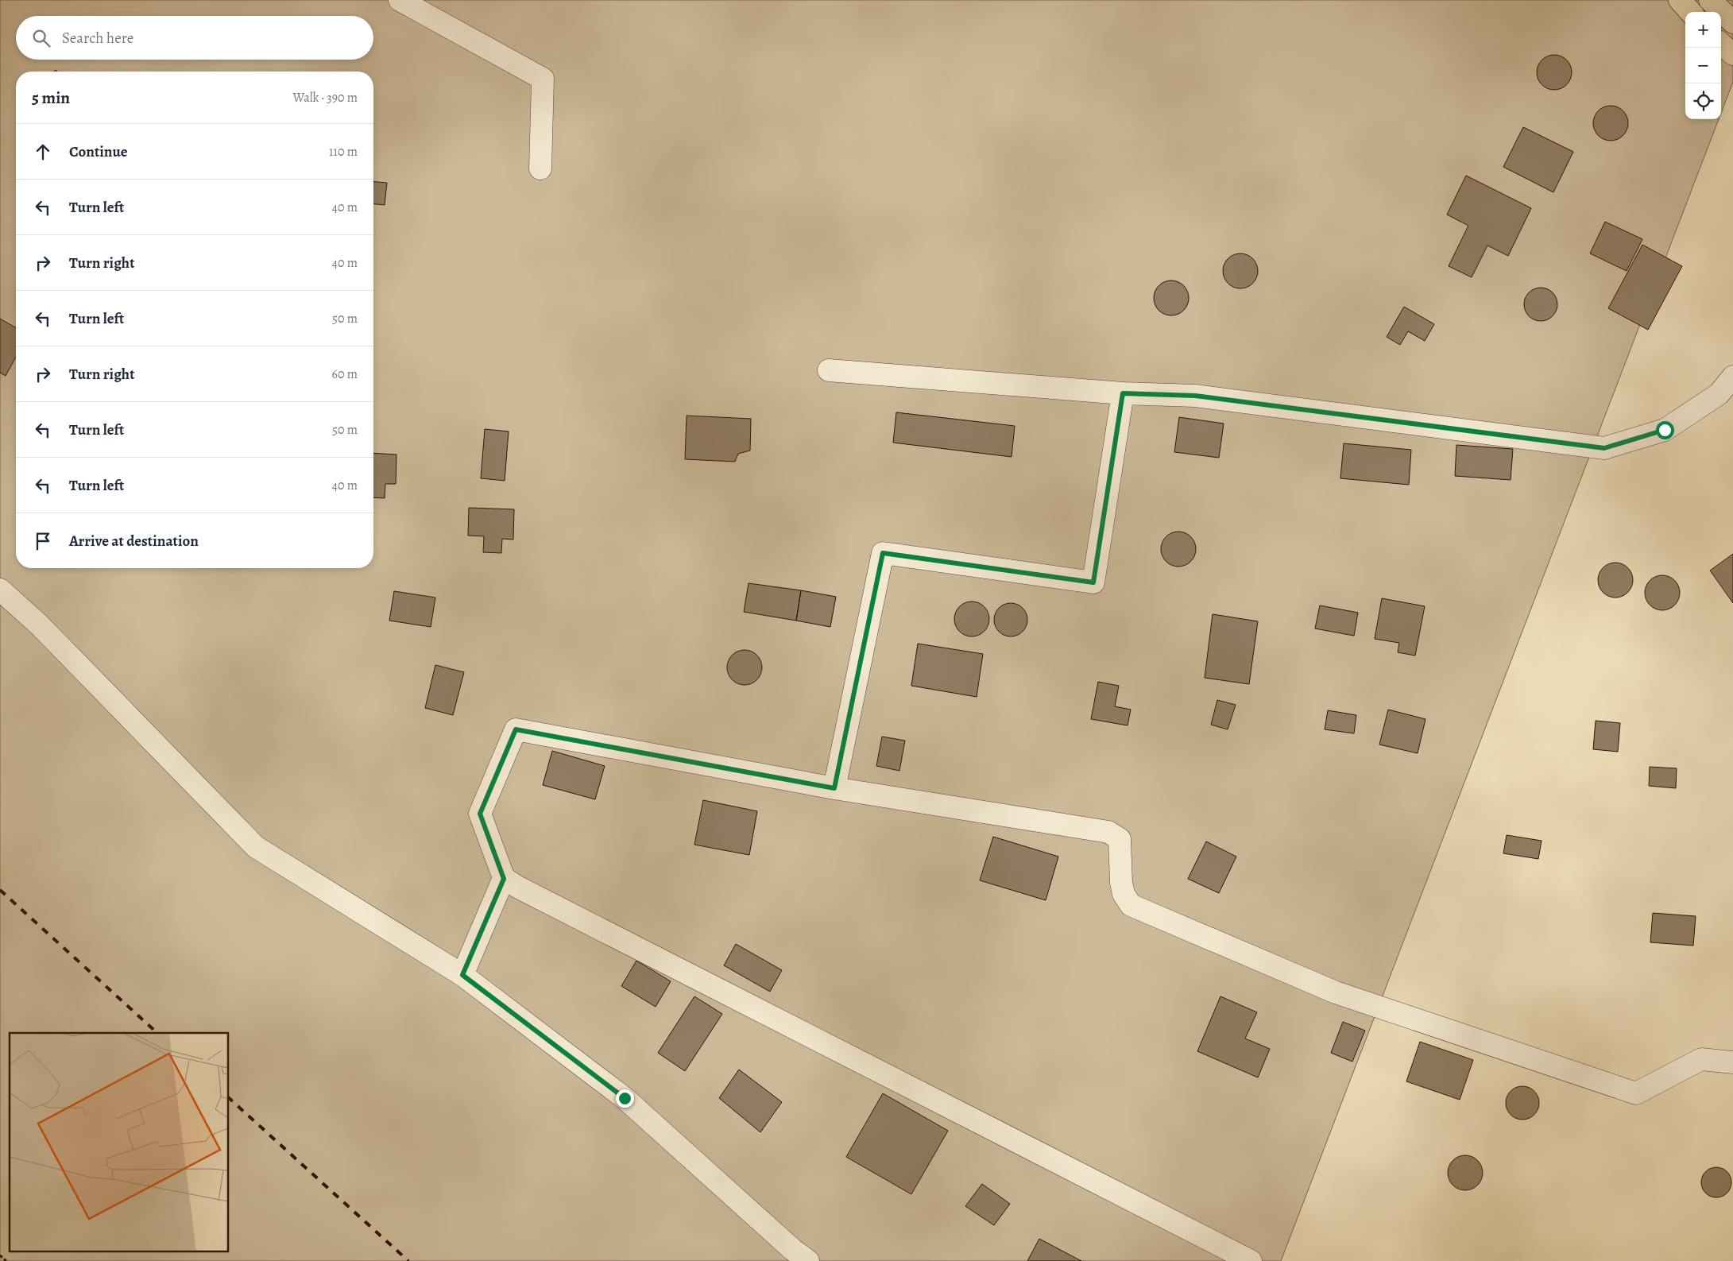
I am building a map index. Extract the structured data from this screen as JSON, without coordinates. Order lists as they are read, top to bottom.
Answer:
{
  "page": {
    "map_buttons": ["+", "−"],
    "search": "Search here",
    "heading": ["5 min", "Walk · 390 m"],
    "list": [
      ["Continue", "110 m"],
      ["Turn left", "40 m"],
      ["Turn right", "40 m"],
      ["Turn left", "50 m"],
      ["Turn right", "60 m"],
      ["Turn left", "50 m"],
      ["Turn left", "40 m"],
      "Arrive at destination"
    ]
  }
}
